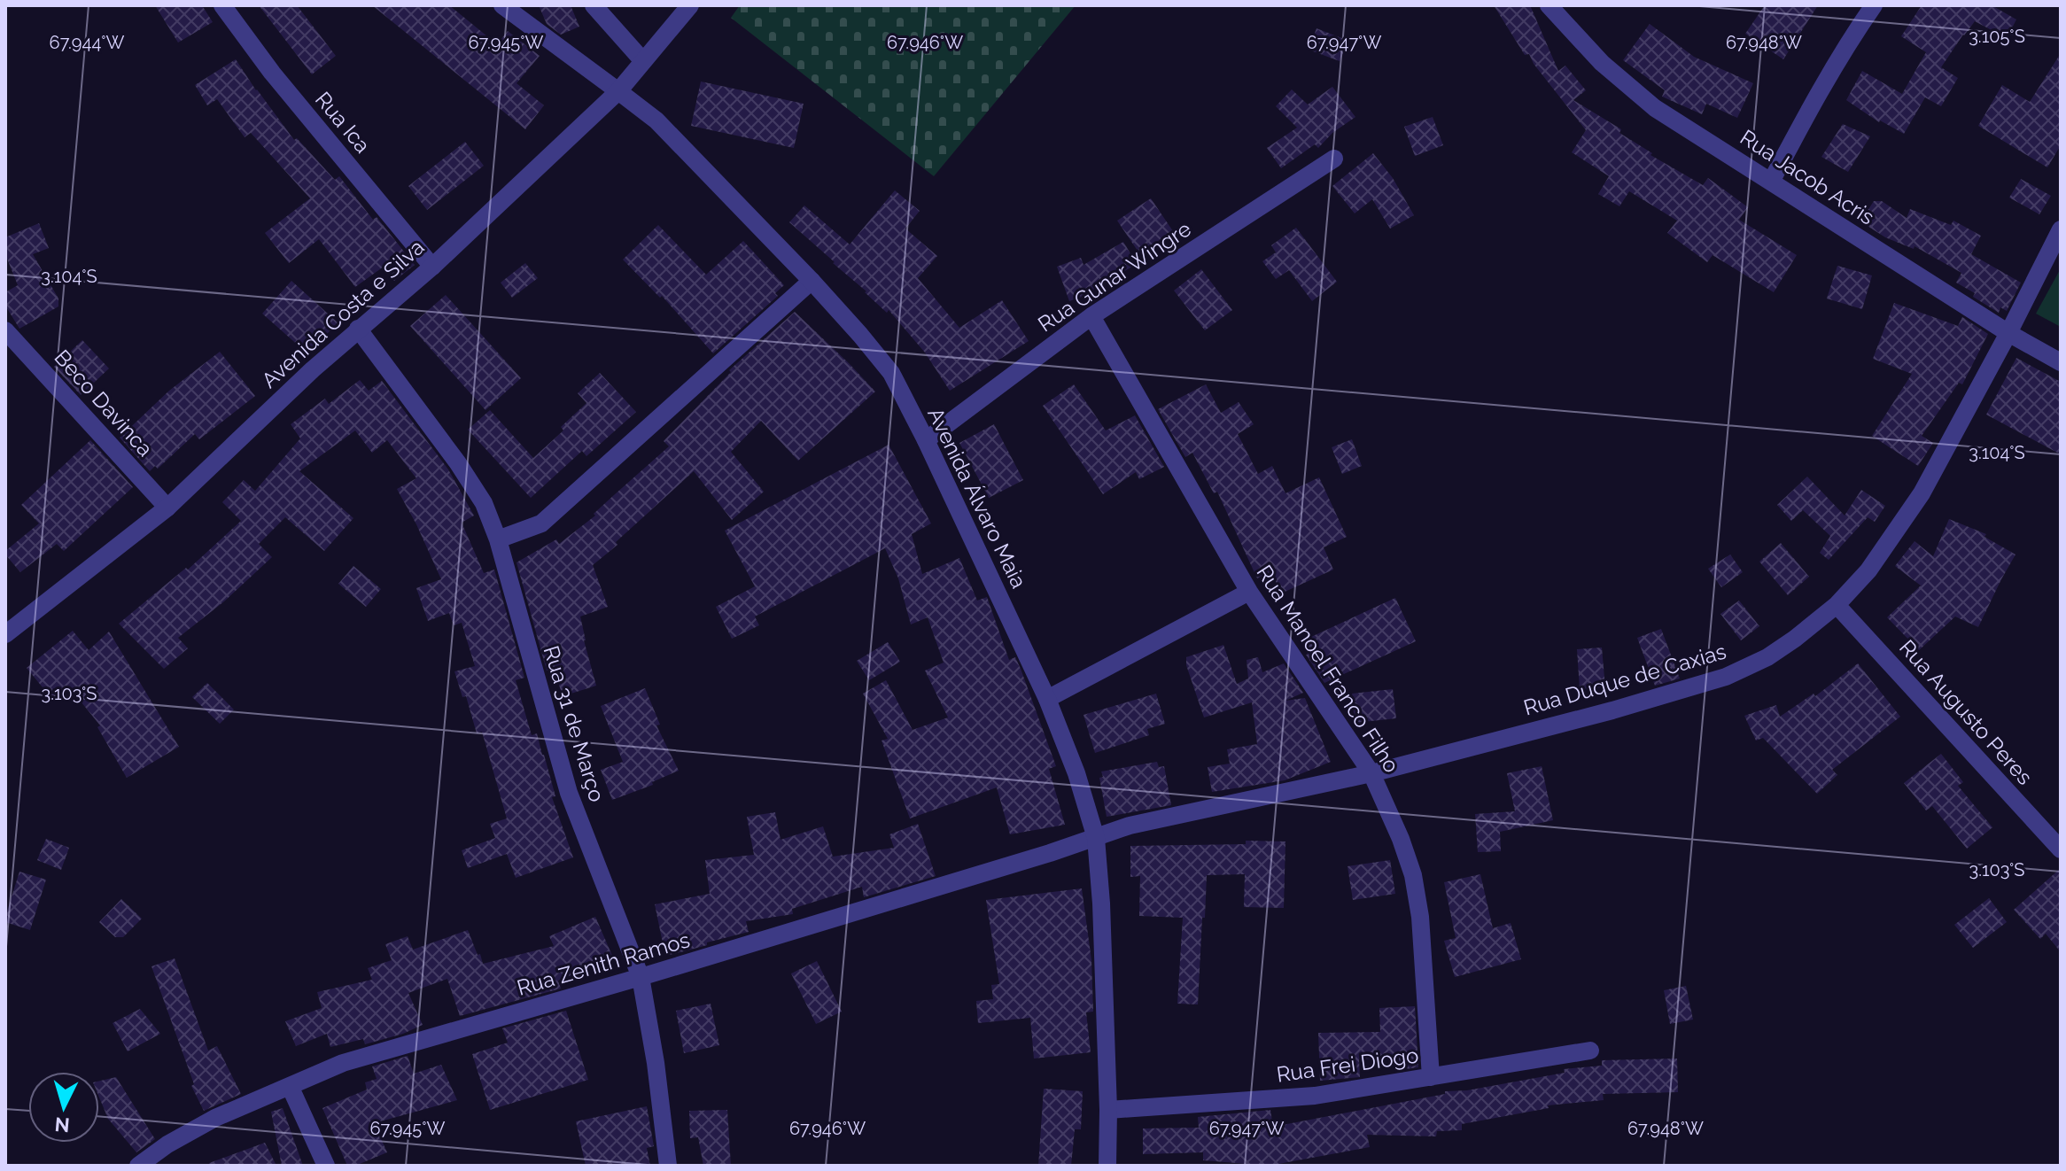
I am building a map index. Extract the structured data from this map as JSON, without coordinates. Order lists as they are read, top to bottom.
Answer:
{
  "streets": {
    "street": [
      "Rua Ica",
      "Rua Jacob Acris",
      "Rua Gunar Wingre",
      "Avenida Costa e Silva",
      "Beco Davinca",
      "Avenida Álvaro Maia",
      "Rua Manoel Franco Filho",
      "Rua Duque de Caxias",
      "Rua Augusto Peres",
      "Rua 31 de Março",
      "Rua Zenith Ramos",
      "Rua Frei Diogo"
    ]
  },
  "crossings": [
    ["Rua Ica", "Avenida Costa e Silva"],
    ["Rua Jacob Acris", "Rua Duque de Caxias"],
    ["Rua Gunar Wingre", "Avenida Álvaro Maia"],
    ["Rua Gunar Wingre", "Rua Manoel Franco Filho"],
    ["Avenida Costa e Silva", "Beco Davinca"],
    ["Avenida Costa e Silva", "Avenida Álvaro Maia"],
    ["Avenida Costa e Silva", "Rua 31 de Março"],
    ["Avenida Álvaro Maia", "Rua Duque de Caxias"],
    ["Avenida Álvaro Maia", "Rua Zenith Ramos"],
    ["Avenida Álvaro Maia", "Rua Frei Diogo"],
    ["Rua Manoel Franco Filho", "Rua Duque de Caxias"],
    ["Rua Manoel Franco Filho", "Rua Frei Diogo"],
    ["Rua Duque de Caxias", "Rua Augusto Peres"],
    ["Rua Duque de Caxias", "Rua Zenith Ramos"],
    ["Rua 31 de Março", "Rua Zenith Ramos"]
  ],
  "north": "bottom",
  "coordinates": [
    "3.105°S",
    "67.944°W",
    "67.945°W",
    "67.946°W",
    "67.947°W",
    "67.948°W",
    "3.104°S",
    "3.103°S"
  ]
}
